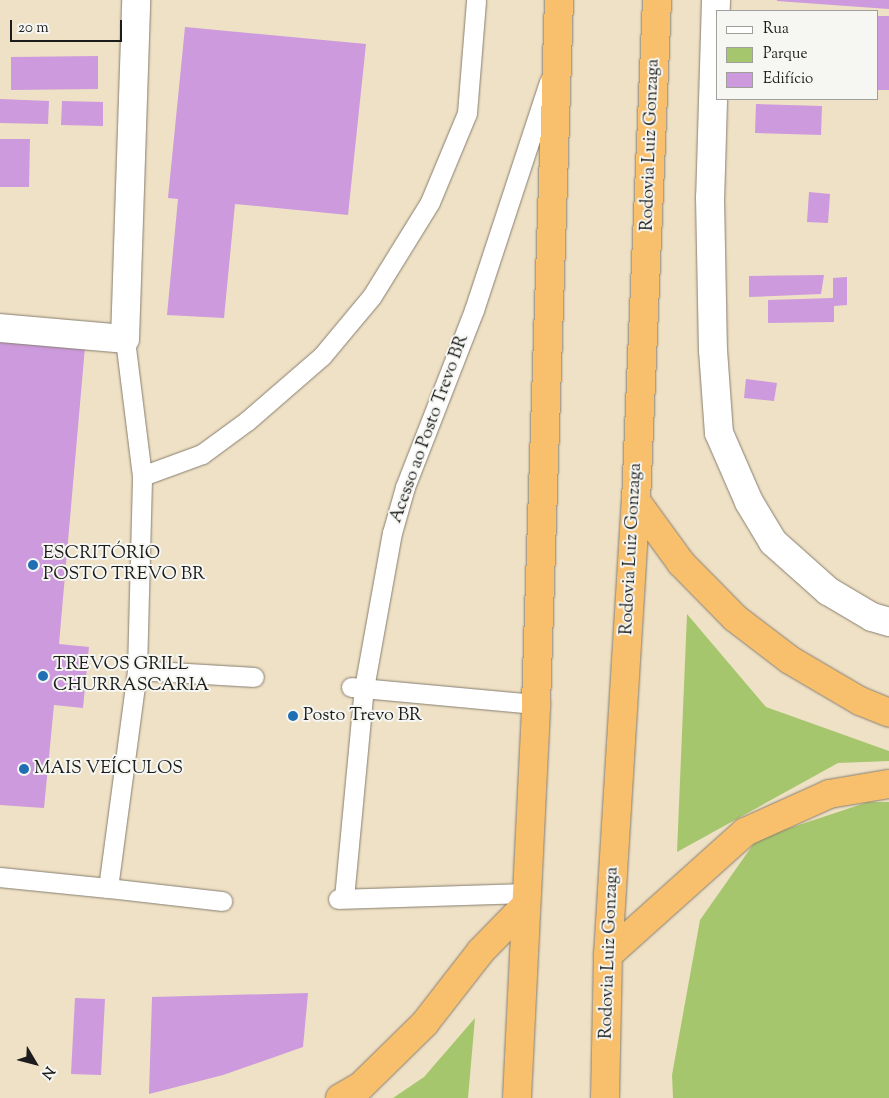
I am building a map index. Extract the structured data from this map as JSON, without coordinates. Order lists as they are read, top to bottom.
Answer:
{
  "streets": {
    "highway": ["Rodovia Luiz Gonzaga"],
    "lane": ["Acesso ao Posto Trevo BR"]
  },
  "places": [
    "ESCRITÓRIO POSTO TREVO BR",
    "TREVOS GRILL CHURRASCARIA",
    "Posto Trevo BR",
    "MAIS VEÍCULOS"
  ],
  "legend": ["Rua", "Parque", "Edifício"],
  "scale_bar": "20 m",
  "north": "bottom right"
}
